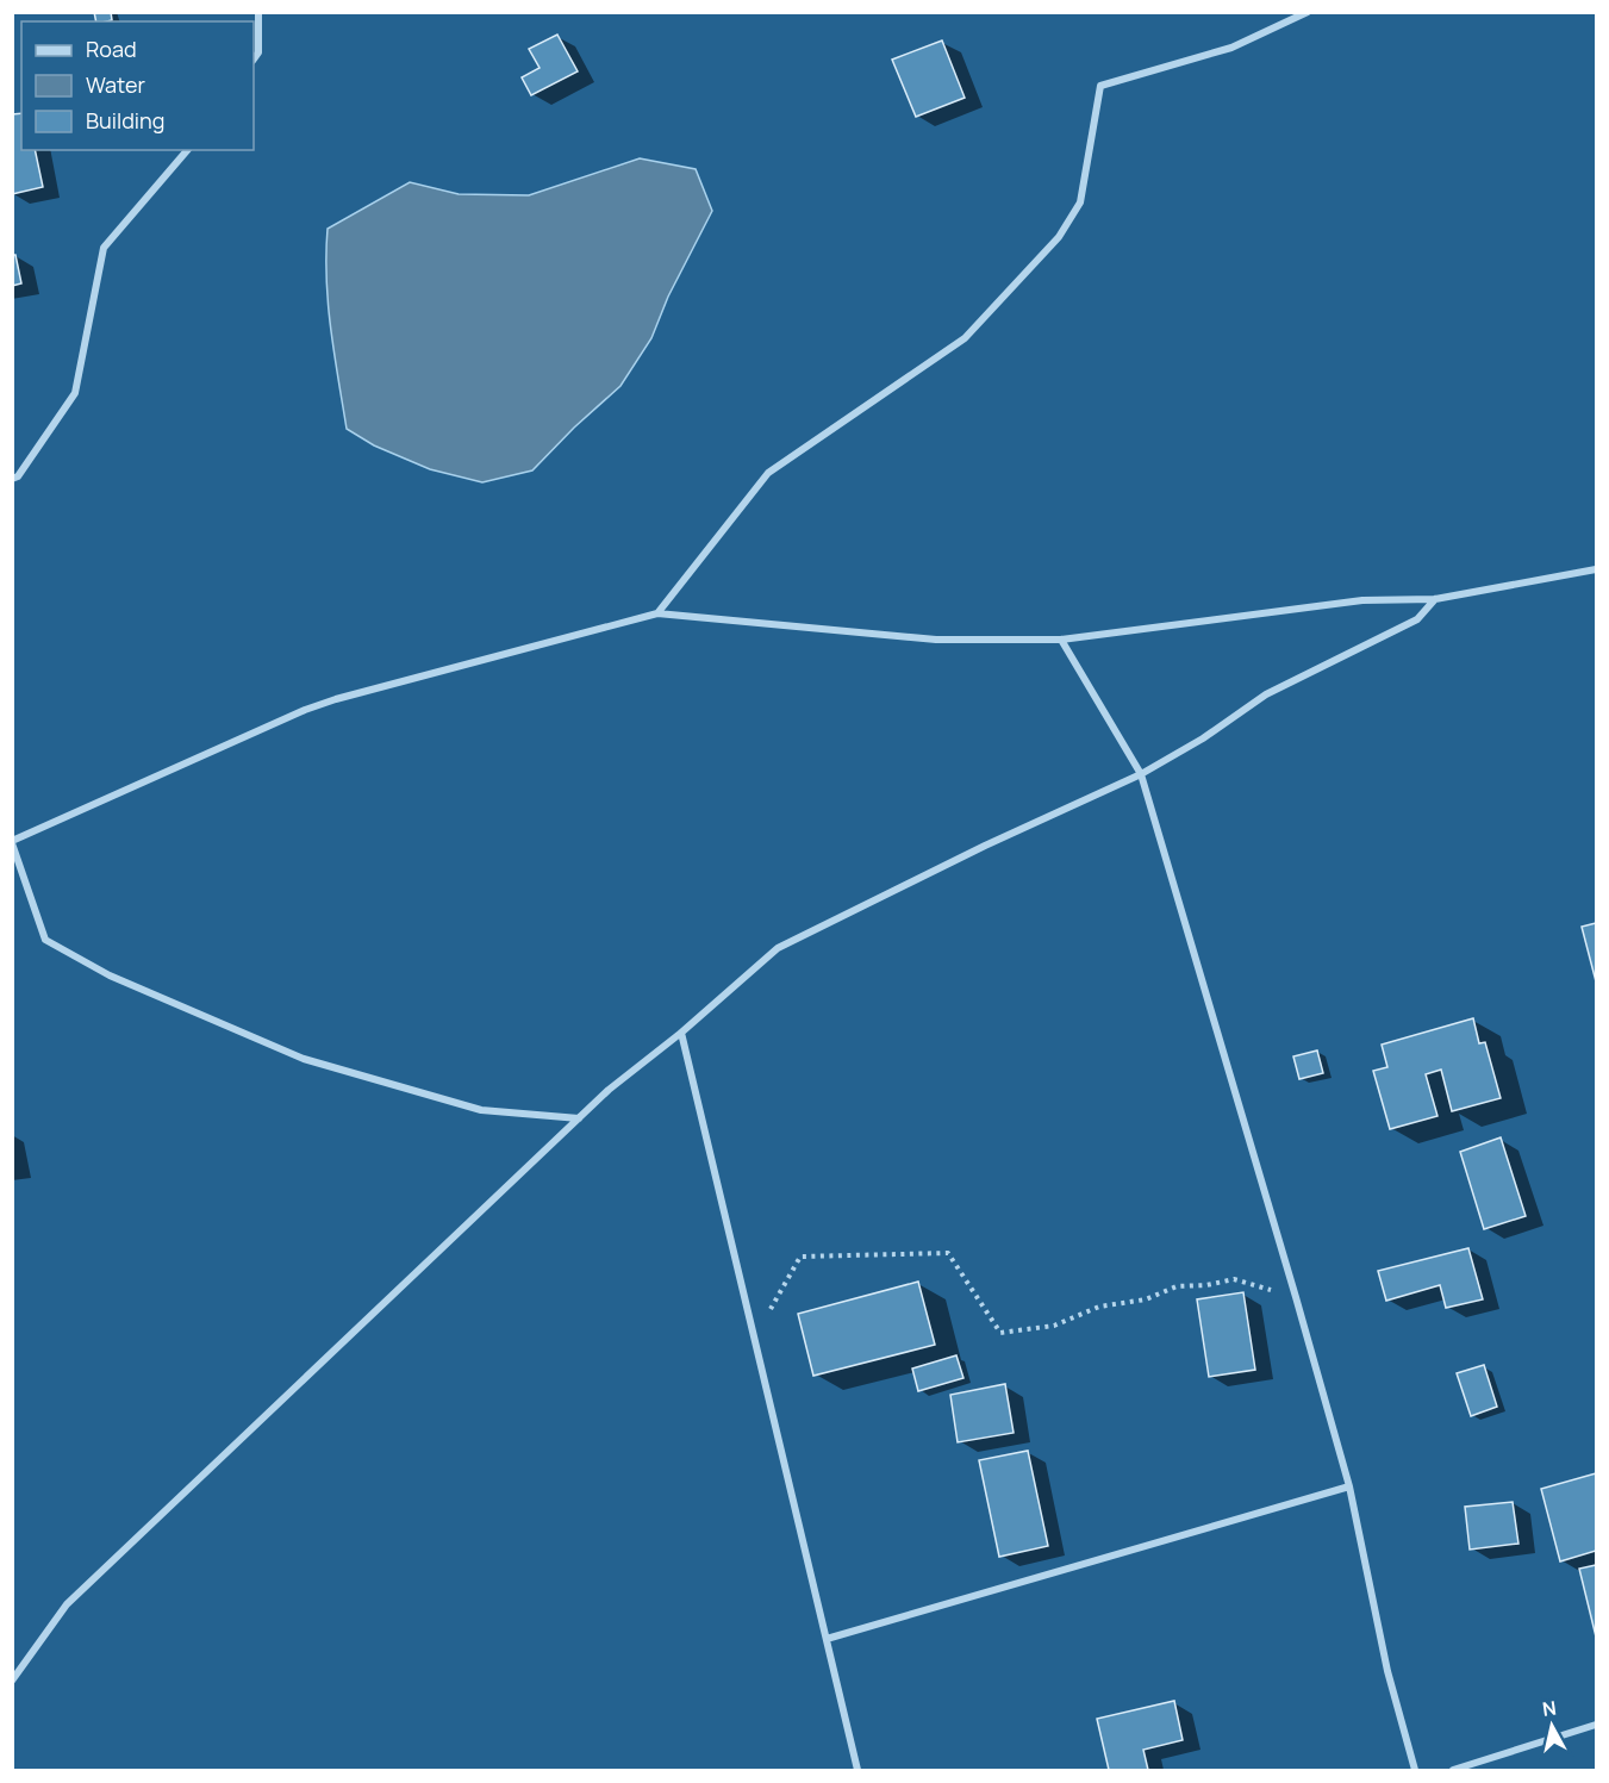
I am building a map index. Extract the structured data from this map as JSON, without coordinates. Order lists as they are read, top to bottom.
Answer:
{
  "legend": ["Road", "Water", "Building"],
  "north": "top"
}
